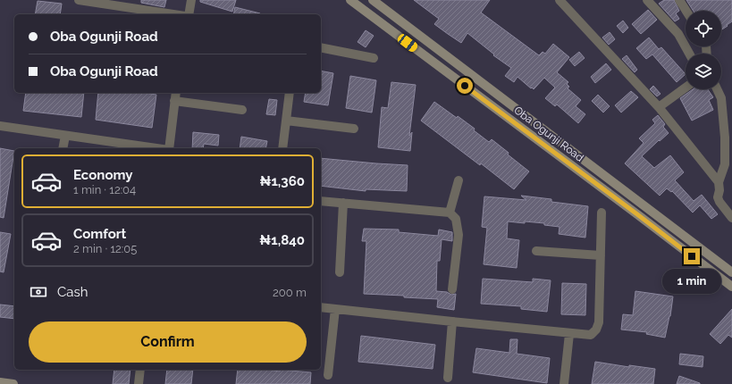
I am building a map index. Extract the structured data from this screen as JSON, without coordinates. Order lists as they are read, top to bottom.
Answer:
{
  "streets": {
    "main road": ["Oba Ogunji Road"]
  },
  "page": {
    "banner": ["Oba Ogunji Road", "Oba Ogunji Road"],
    "list": [
      {
        "name": "Economy",
        "note": "1 min · 12:04",
        "value": "₦1,360"
      },
      {
        "name": "Comfort",
        "note": "2 min · 12:05",
        "value": "₦1,840"
      }
    ],
    "bubble": "1 min",
    "pay": ["Cash", "200 m"],
    "buttons": "Confirm"
  }
}
